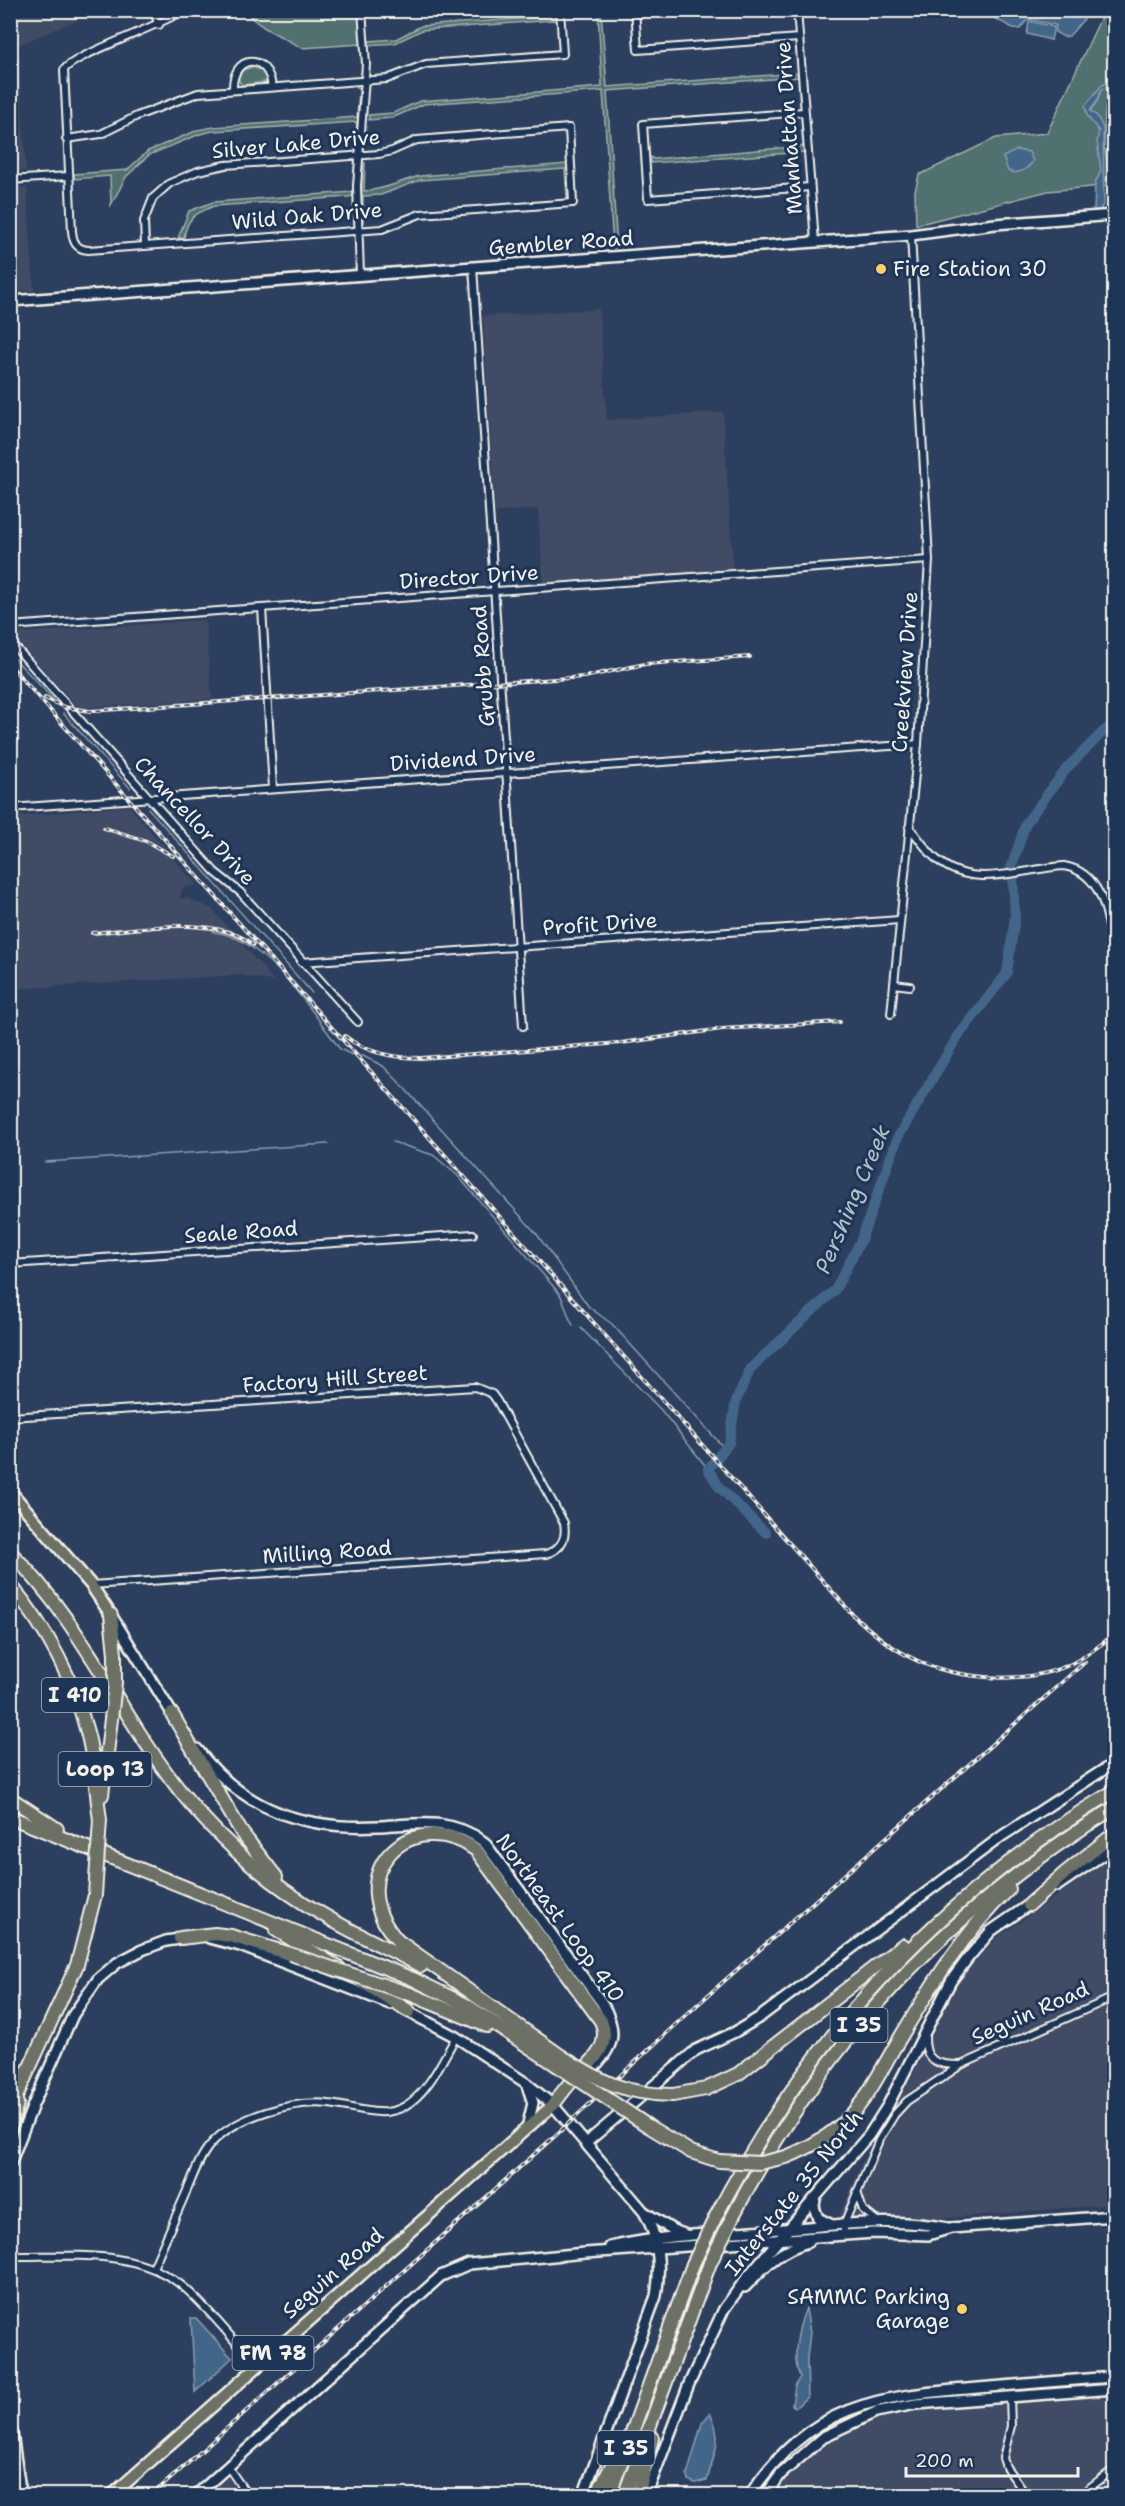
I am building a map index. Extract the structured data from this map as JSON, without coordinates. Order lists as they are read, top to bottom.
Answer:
{
  "streets": {
    "highway": ["I 410", "Loop 13", "I 35"],
    "main road": [
      "Gembler Road",
      "Northeast Loop 410",
      "Seguin Road",
      "Interstate 35 North",
      "FM 78"
    ],
    "street": [
      "Manhattan Drive",
      "Silver Lake Drive",
      "Wild Oak Drive",
      "Director Drive",
      "Grubb Road",
      "Creekview Drive",
      "Dividend Drive",
      "Chancellor Drive",
      "Profit Drive",
      "Seale Road",
      "Factory Hill Street",
      "Milling Road"
    ]
  },
  "crossings": [
    ["Manhattan Drive", "Gembler Road"],
    ["Silver Lake Drive", "Wild Oak Drive"],
    ["Gembler Road", "Grubb Road"],
    ["Gembler Road", "Creekview Drive"],
    ["Director Drive", "Grubb Road"],
    ["Director Drive", "Creekview Drive"],
    ["Grubb Road", "Dividend Drive"],
    ["Grubb Road", "Profit Drive"],
    ["Creekview Drive", "Dividend Drive"],
    ["Creekview Drive", "Profit Drive"],
    ["Dividend Drive", "Chancellor Drive"],
    ["Chancellor Drive", "Profit Drive"],
    ["Factory Hill Street", "Milling Road"],
    ["Milling Road", "Loop 13"],
    ["I 410", "Loop 13"],
    ["Loop 13", "Northeast Loop 410"],
    ["Northeast Loop 410", "FM 78"],
    ["Seguin Road", "Interstate 35 North"],
    ["Seguin Road", "FM 78"]
  ],
  "water": ["Pershing Creek"],
  "places": ["Fire Station 30", "SAMMC Parking Garage"],
  "scale_bar": "200 m"
}
